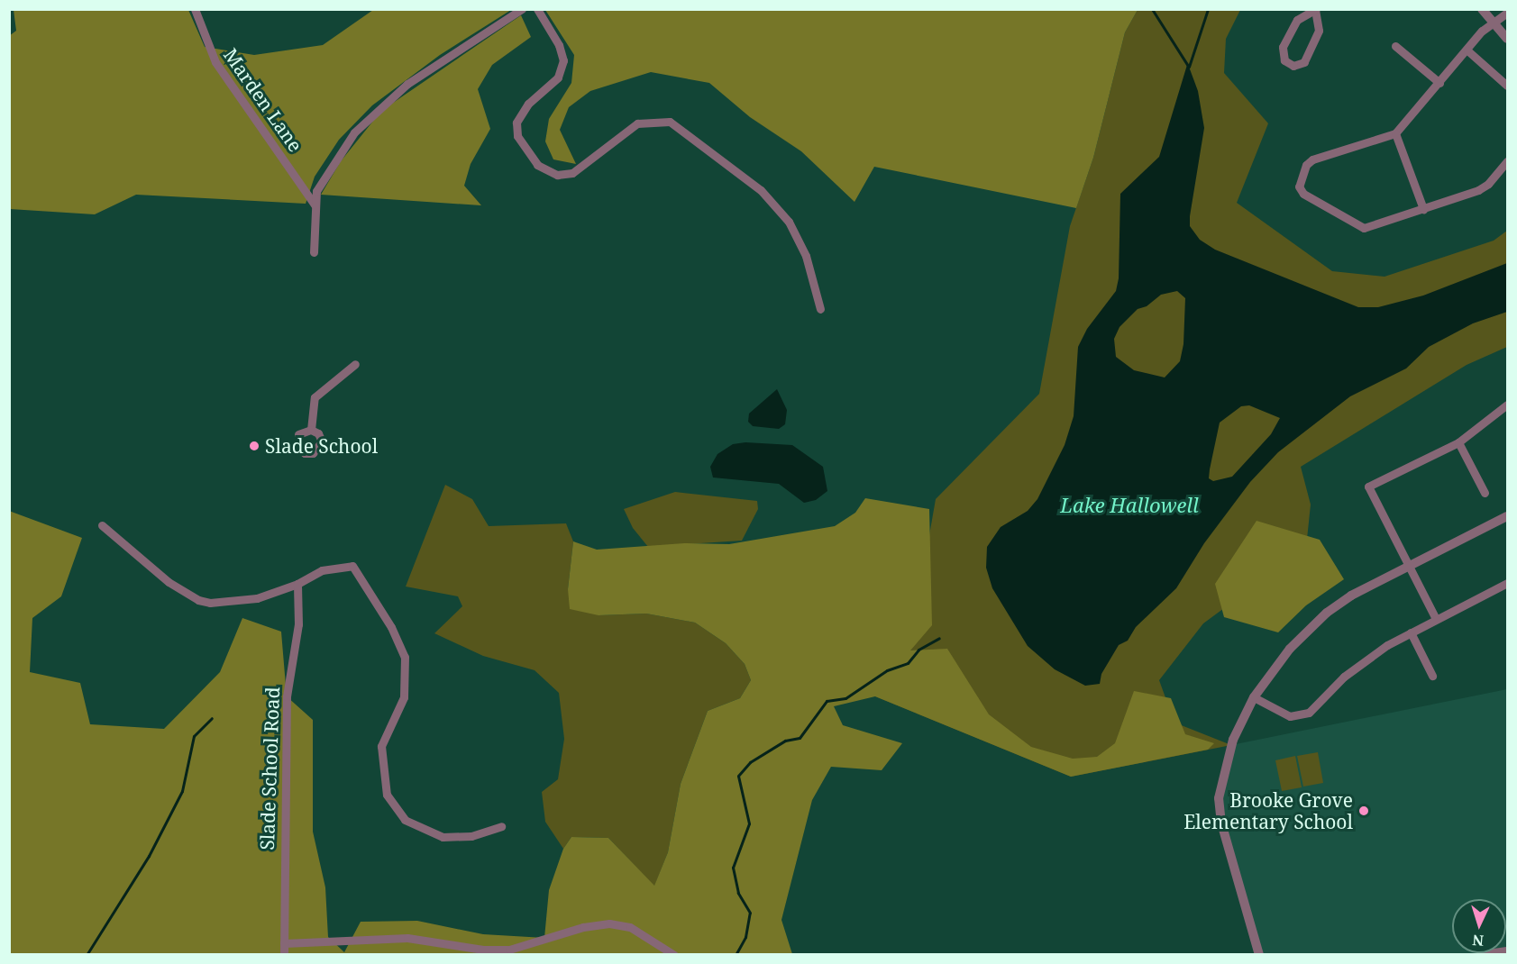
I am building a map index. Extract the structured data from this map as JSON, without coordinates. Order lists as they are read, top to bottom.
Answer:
{
  "streets": {
    "street": ["Marden Lane", "Slade School Road"]
  },
  "water": ["Lake Hallowell"],
  "places": ["Slade School", "Brooke Grove Elementary School"],
  "north": "bottom"
}
